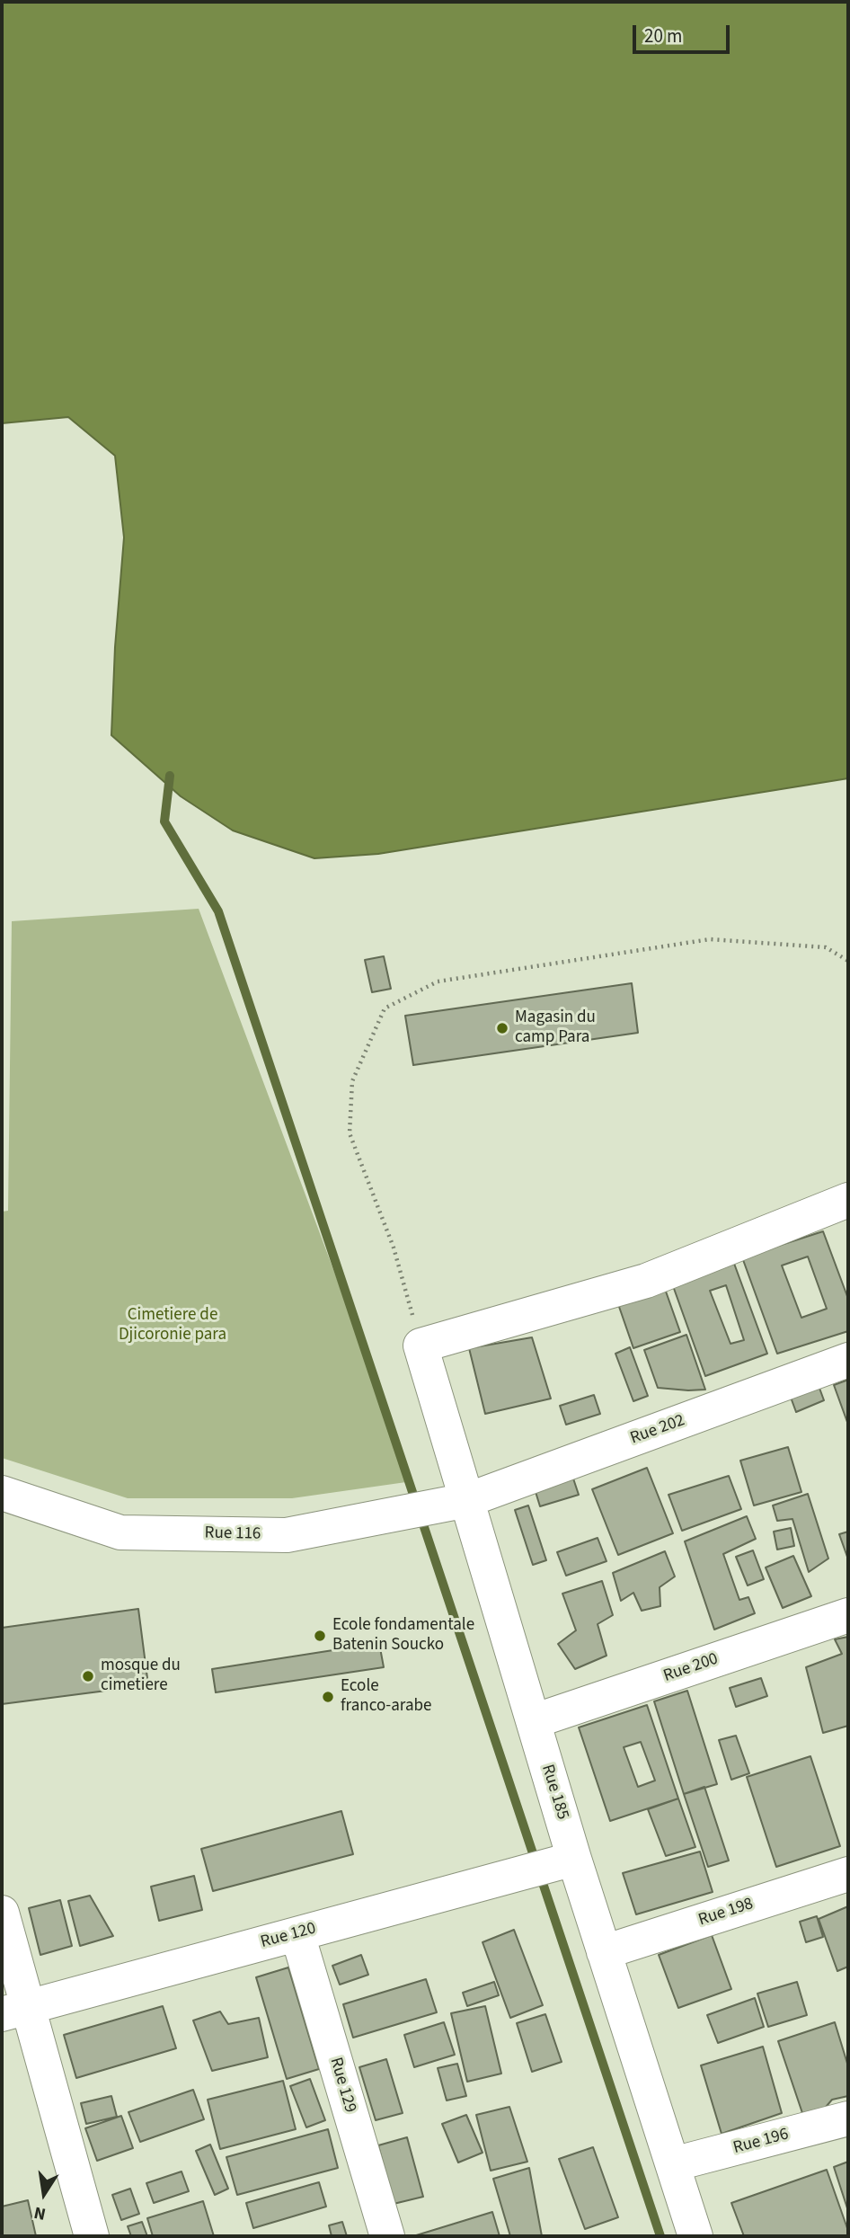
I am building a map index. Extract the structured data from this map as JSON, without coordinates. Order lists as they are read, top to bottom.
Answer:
{
  "streets": {
    "street": [
      "Rue 202",
      "Rue 116",
      "Rue 200",
      "Rue 185",
      "Rue 198",
      "Rue 120",
      "Rue 129",
      "Rue 196"
    ]
  },
  "crossings": [
    ["Rue 202", "Rue 116"],
    ["Rue 202", "Rue 185"],
    ["Rue 116", "Rue 185"],
    ["Rue 200", "Rue 185"],
    ["Rue 185", "Rue 198"],
    ["Rue 185", "Rue 120"],
    ["Rue 185", "Rue 196"],
    ["Rue 120", "Rue 129"]
  ],
  "parks": ["Cimetiere de Djicoronie para"],
  "places": [
    "Magasin du camp Para",
    "Ecole fondamentale Batenin Soucko",
    "mosque du cimetiere",
    "Ecole franco-arabe"
  ],
  "scale_bar": "20 m",
  "north": "bottom"
}
